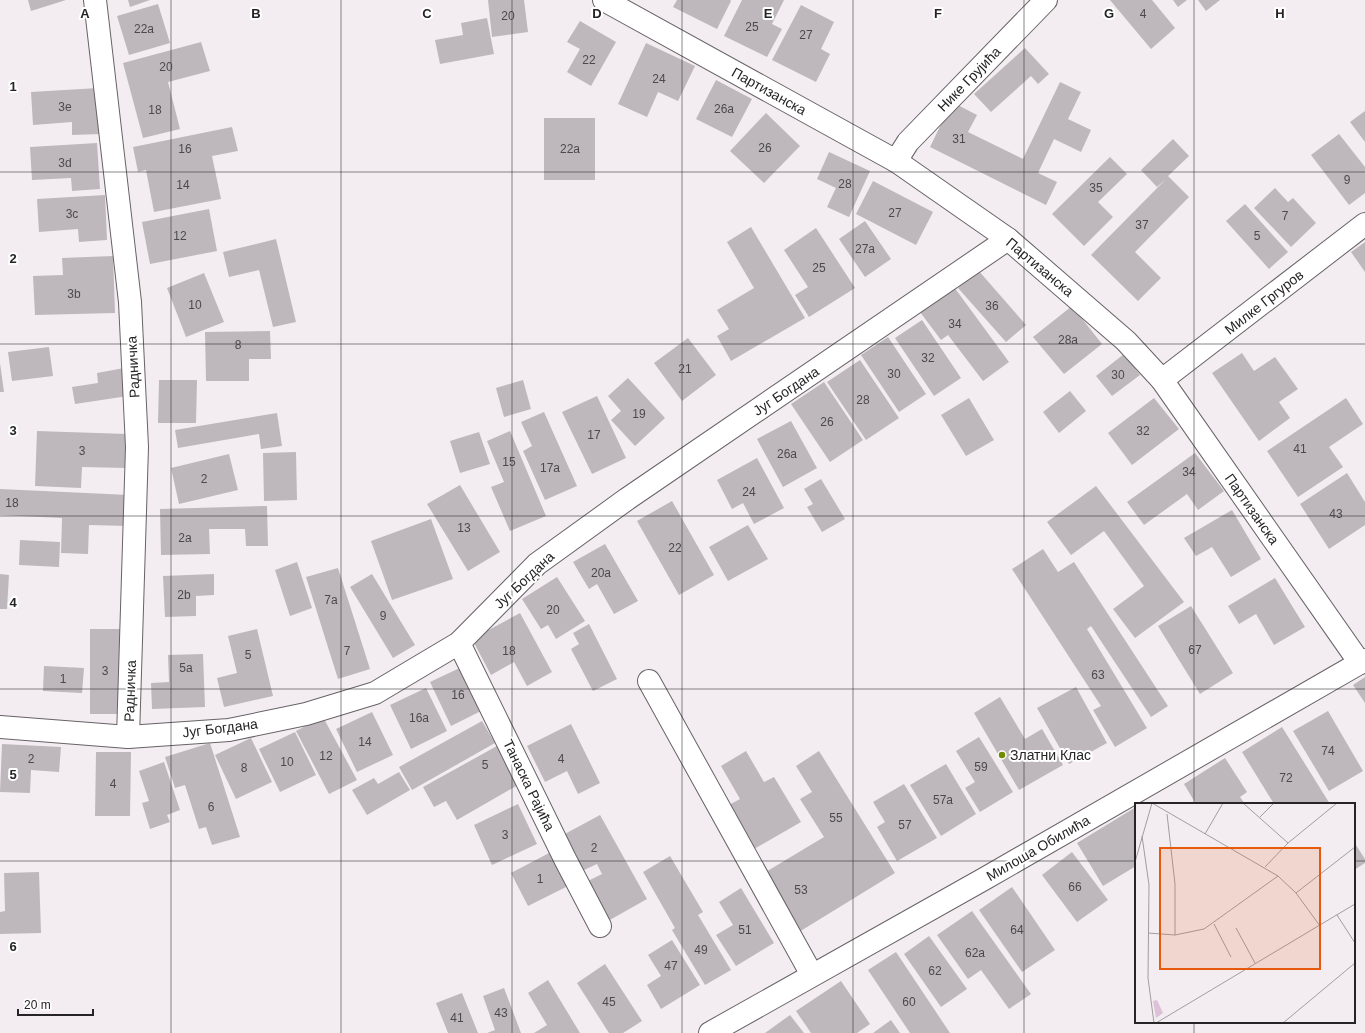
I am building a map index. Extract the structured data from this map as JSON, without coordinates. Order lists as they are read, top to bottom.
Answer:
{
  "streets": {
    "street": [
      "Нике Грујића",
      "Партизанска",
      "Милке Гргуров",
      "Радничка",
      "Југ Богдана",
      "Танаска Рајића",
      "Милоша Обилића"
    ]
  },
  "crossings": [
    ["Нике Грујића", "Партизанска"],
    ["Партизанска", "Милке Гргуров"],
    ["Партизанска", "Југ Богдана"],
    ["Партизанска", "Милоша Обилића"],
    ["Радничка", "Југ Богдана"],
    ["Југ Богдана", "Танаска Рајића"]
  ],
  "places": ["Златни Клас"],
  "house_numbers": [
    "4",
    "20",
    "25",
    "22a",
    "27",
    "22",
    "20",
    "24",
    "3e",
    "26a",
    "18",
    "31",
    "26",
    "16",
    "22a",
    "3d",
    "9",
    "28",
    "14",
    "35",
    "27",
    "3c",
    "7",
    "37",
    "12",
    "5",
    "27a",
    "25",
    "3b",
    "10",
    "36",
    "34",
    "28a",
    "8",
    "32",
    "21",
    "30",
    "30",
    "28",
    "19",
    "26",
    "32",
    "17",
    "41",
    "3",
    "26a",
    "15",
    "17a",
    "34",
    "2",
    "24",
    "18",
    "43",
    "13",
    "2a",
    "22",
    "20a",
    "2b",
    "7a",
    "20",
    "9",
    "67",
    "7",
    "18",
    "5",
    "5a",
    "3",
    "63",
    "1",
    "16",
    "16a",
    "14",
    "74",
    "12",
    "2",
    "4",
    "10",
    "5",
    "59",
    "8",
    "72",
    "4",
    "57a",
    "6",
    "55",
    "57",
    "3",
    "2",
    "1",
    "66",
    "53",
    "51",
    "64",
    "49",
    "62a",
    "47",
    "62",
    "45",
    "60",
    "43",
    "41"
  ],
  "scale_bar": "20 m",
  "grid": {
    "columns": [
      "A",
      "B",
      "C",
      "D",
      "E",
      "F",
      "G",
      "H"
    ],
    "rows": [
      "1",
      "2",
      "3",
      "4",
      "5",
      "6"
    ]
  }
}
